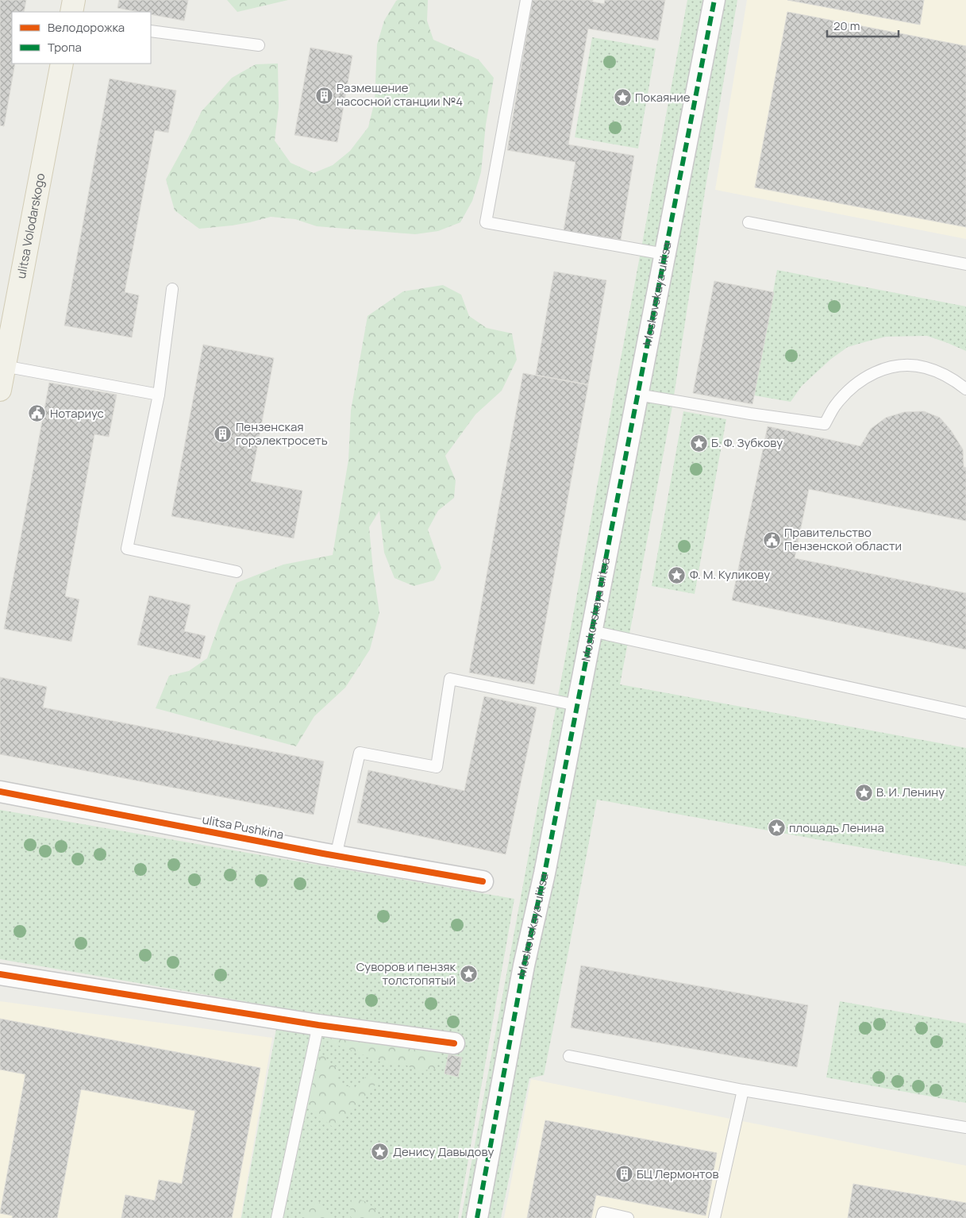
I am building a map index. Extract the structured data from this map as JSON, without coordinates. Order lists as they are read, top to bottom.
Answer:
{
  "streets": {
    "main road": ["ulitsa Volodarskogo"],
    "street": ["Moskovskaya ulitsa", "ulitsa Pushkina"]
  },
  "places": {
    "building": ["Размещение насосной станции №4", "Пензенская горэлектросеть", "БЦ Лермонтов"],
    "place": [
      "Покаяние",
      "Б. Ф. Зубкову",
      "Ф. М. Куликову",
      "В. И. Ленину",
      "площадь Ленина",
      "Суворов и пензяк толстопятый",
      "Денису Давыдову"
    ],
    "public building": ["Нотариус", "Правительство Пензенской области"]
  },
  "legend": ["Велодорожка", "Тропа"],
  "scale_bar": "20 m"
}
